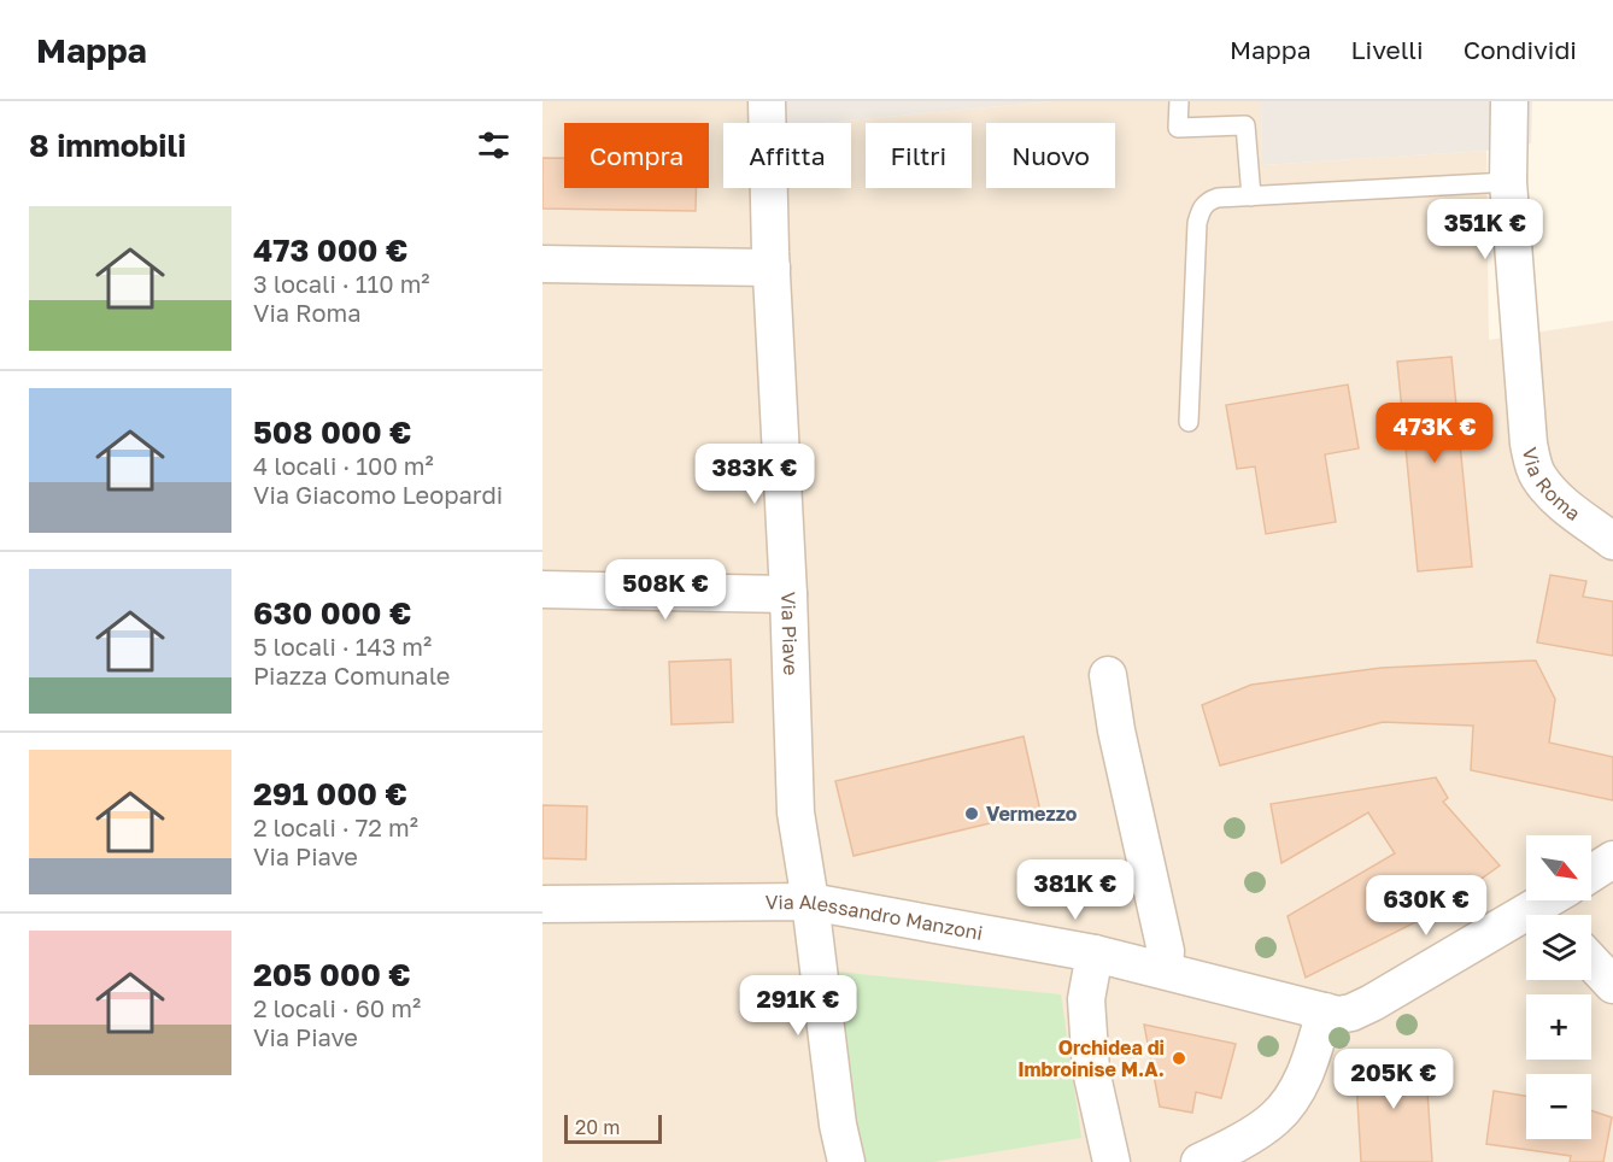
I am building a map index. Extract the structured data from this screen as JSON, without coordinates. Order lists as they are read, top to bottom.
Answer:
{
  "streets": {
    "street": ["Via Roma", "Via Piave", "Via Alessandro Manzoni"]
  },
  "crossings": [
    ["Via Piave", "Via Alessandro Manzoni"]
  ],
  "places": ["Vermezzo", "Orchidea di Imbroinise M.A."],
  "scale_bar": "20 m",
  "north": "bottom right",
  "page": {
    "header": "Mappa",
    "nav": ["Mappa", "Livelli", "Condividi"],
    "heading": "8 immobili",
    "chip": [
      "Compra",
      "Affitta",
      "Filtri",
      "Nuovo"
    ],
    "list": [
      {
        "name": "473 000 €",
        "note": "3 locali · 110 m² · Via Roma"
      },
      {
        "name": "508 000 €",
        "note": "4 locali · 100 m² · Via Giacomo Leopardi"
      },
      {
        "name": "630 000 €",
        "note": "5 locali · 143 m² · Piazza Comunale"
      },
      {
        "name": "291 000 €",
        "note": "2 locali · 72 m² · Via Piave"
      },
      {
        "name": "205 000 €",
        "note": "2 locali · 60 m² · Via Piave"
      }
    ],
    "price": [
      "351K €",
      "473K €",
      "383K €",
      "508K €",
      "381K €",
      "630K €",
      "291K €",
      "205K €"
    ],
    "map_buttons": ["+", "−"],
    "scale": "20 m"
  }
}
